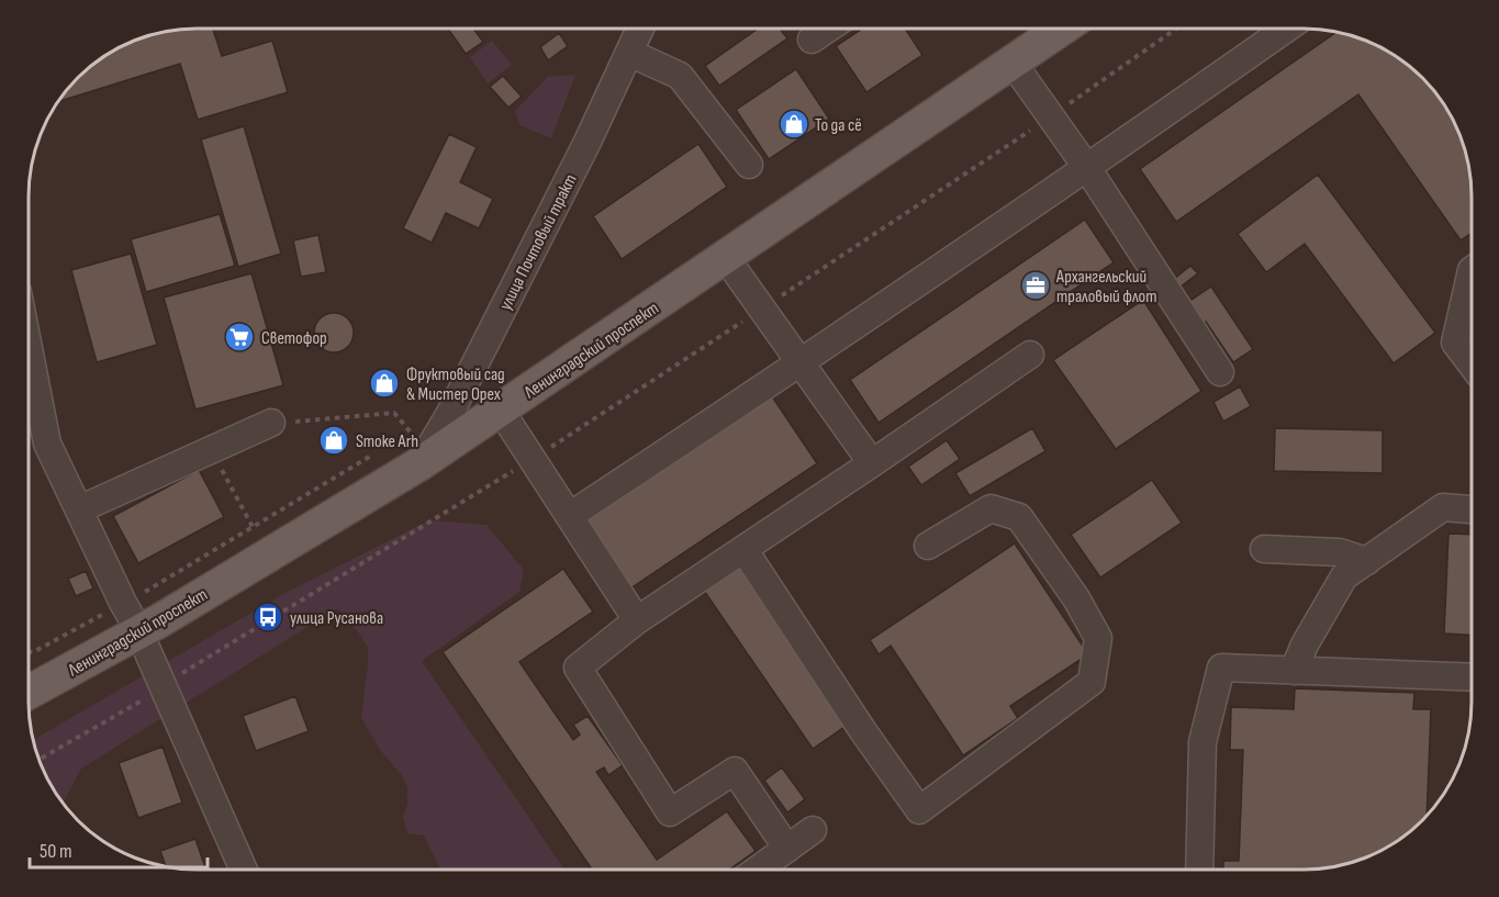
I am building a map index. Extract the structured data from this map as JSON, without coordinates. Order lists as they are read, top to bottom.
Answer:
{
  "streets": {
    "main road": ["Ленинградский проспект"],
    "street": ["улица Почтовый тракт"]
  },
  "crossings": [
    ["улица Почтовый тракт", "Ленинградский проспект"]
  ],
  "places": {
    "shop": ["То да сё", "Фруктовый сад & Мистер Орех", "Smoke Arh"],
    "office": ["Архангельский траловый флот"],
    "supermarket": ["Светофор"],
    "bus stop": ["улица Русанова"]
  },
  "scale_bar": "50 m"
}
